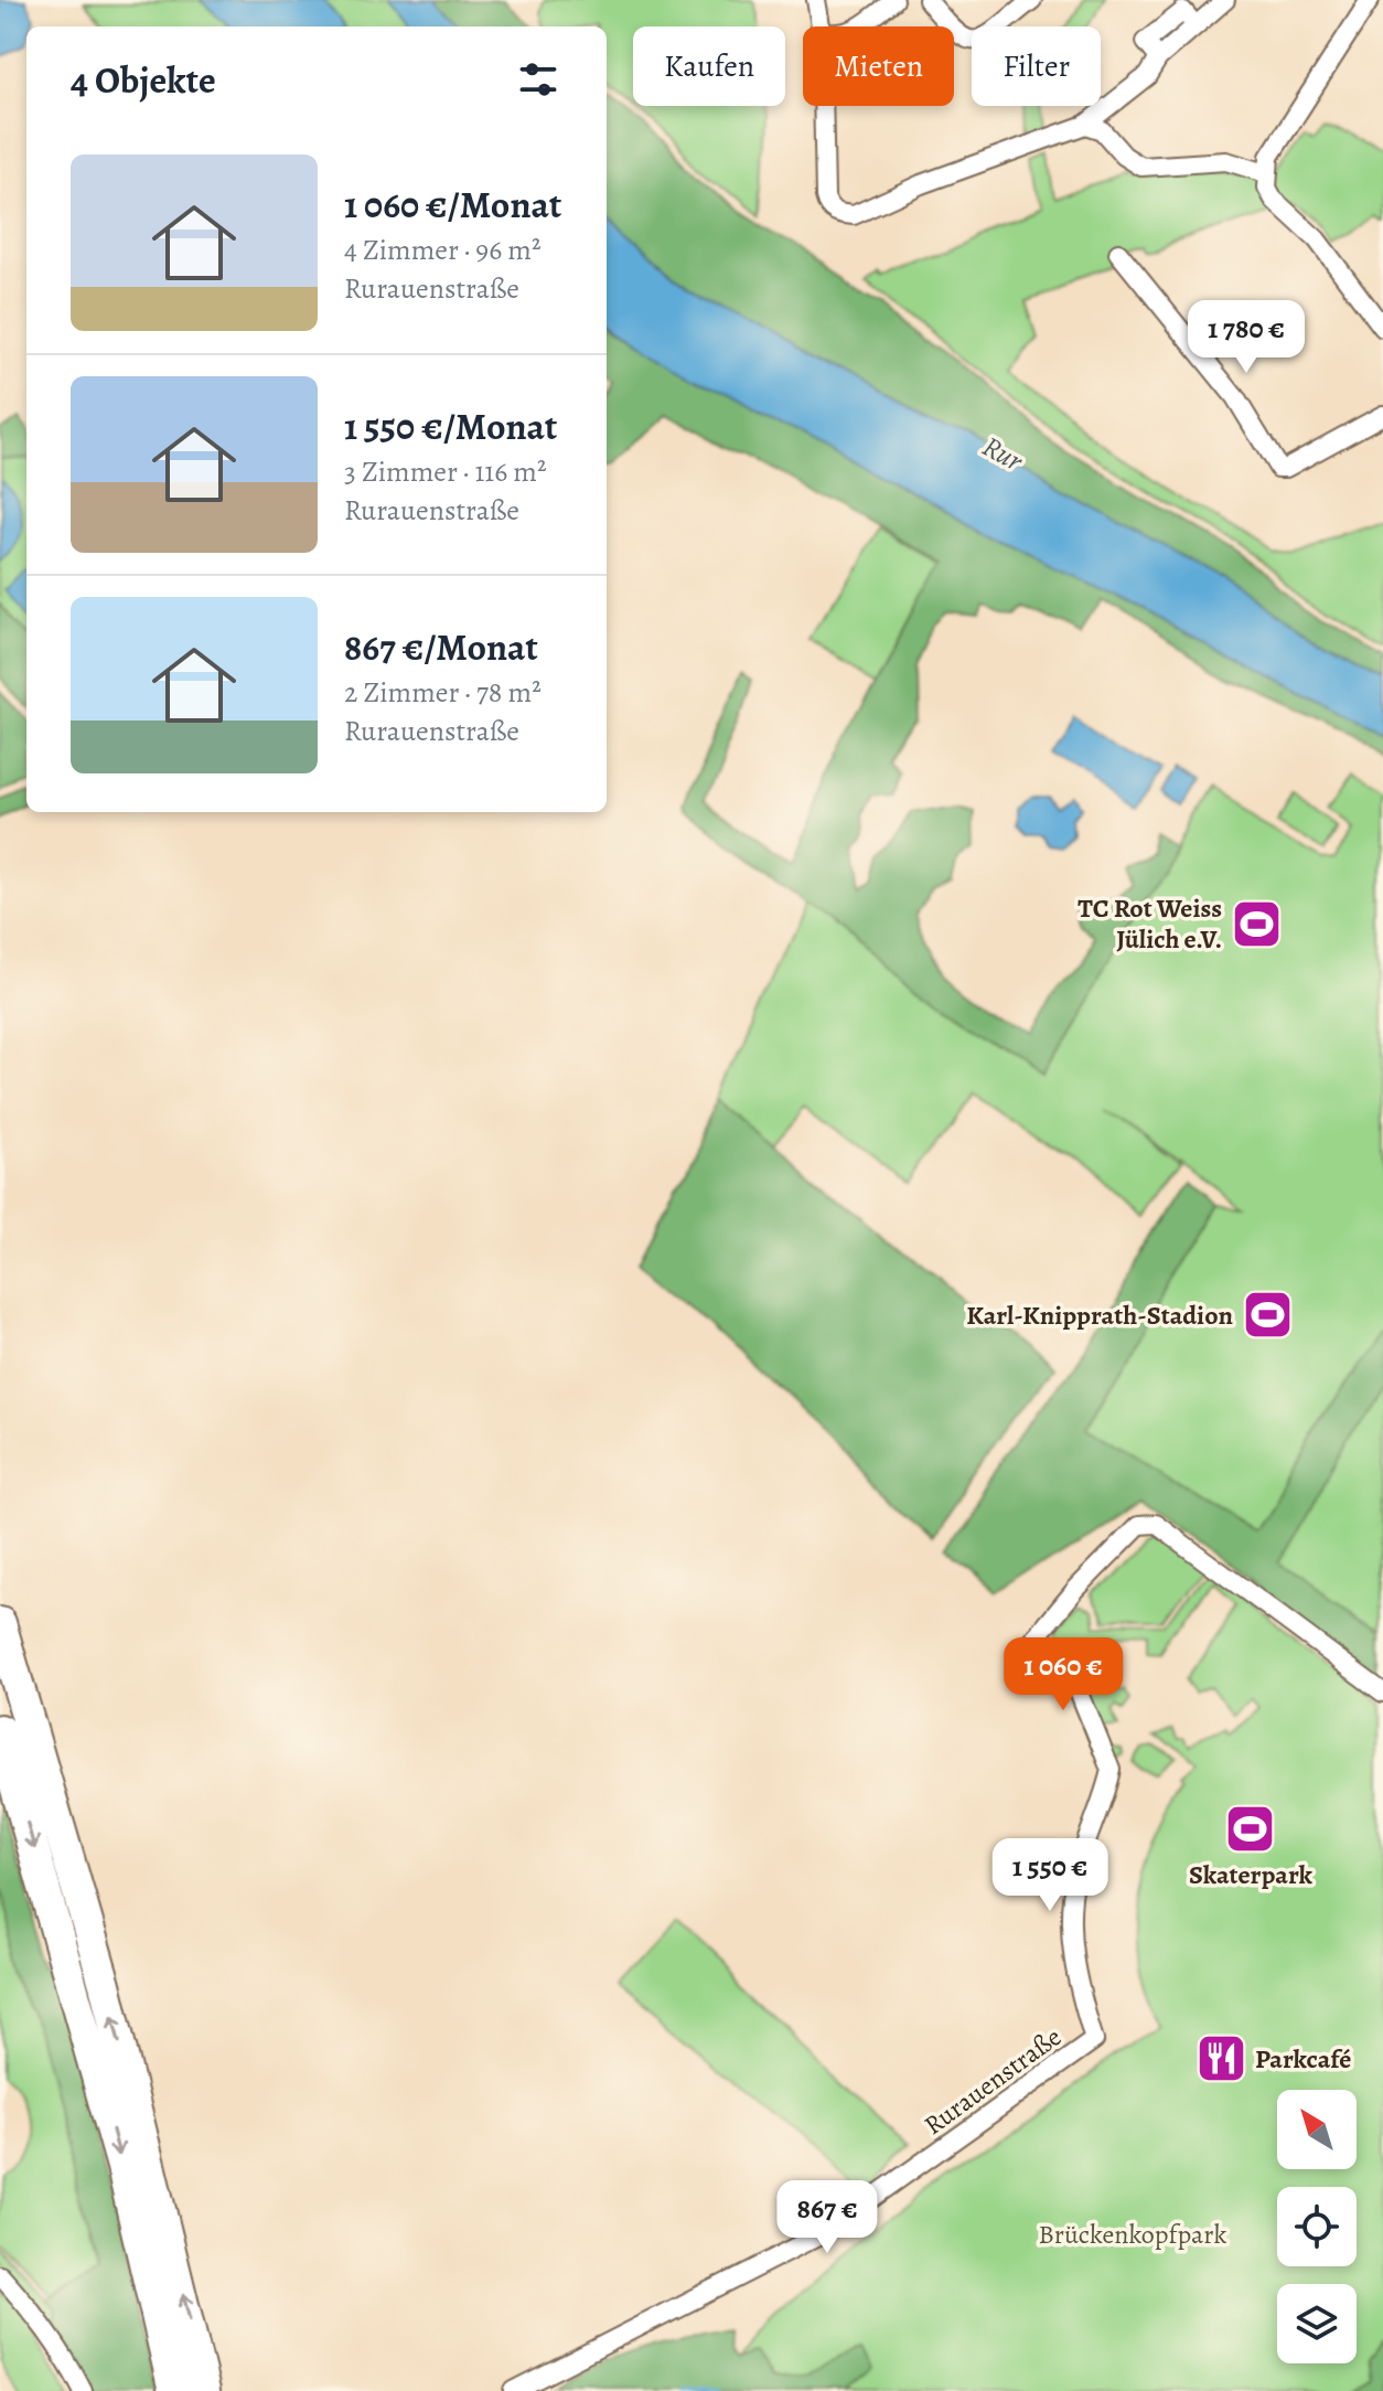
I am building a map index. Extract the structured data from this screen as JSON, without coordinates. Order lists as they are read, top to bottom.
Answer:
{
  "streets": {
    "street": ["Rurauenstraße"]
  },
  "water": ["Rur"],
  "parks": ["Brückenkopfpark"],
  "places": {
    "sports": ["TC Rot Weiss Jülich e.V.", "Karl-Knipprath-Stadion", "Skaterpark"],
    "restaurant": ["Parkcafé"]
  },
  "north": "top left",
  "page": {
    "chip": ["Kaufen", "Mieten", "Filter"],
    "heading": "4 Objekte",
    "list": [
      {
        "name": "1 060 €/Monat",
        "note": "4 Zimmer · 96 m² · Rurauenstraße"
      },
      {
        "name": "1 550 €/Monat",
        "note": "3 Zimmer · 116 m² · Rurauenstraße"
      },
      {
        "name": "867 €/Monat",
        "note": "2 Zimmer · 78 m² · Rurauenstraße"
      }
    ],
    "price": [
      "1 780 €",
      "1 060 €",
      "1 550 €",
      "867 €"
    ]
  }
}
